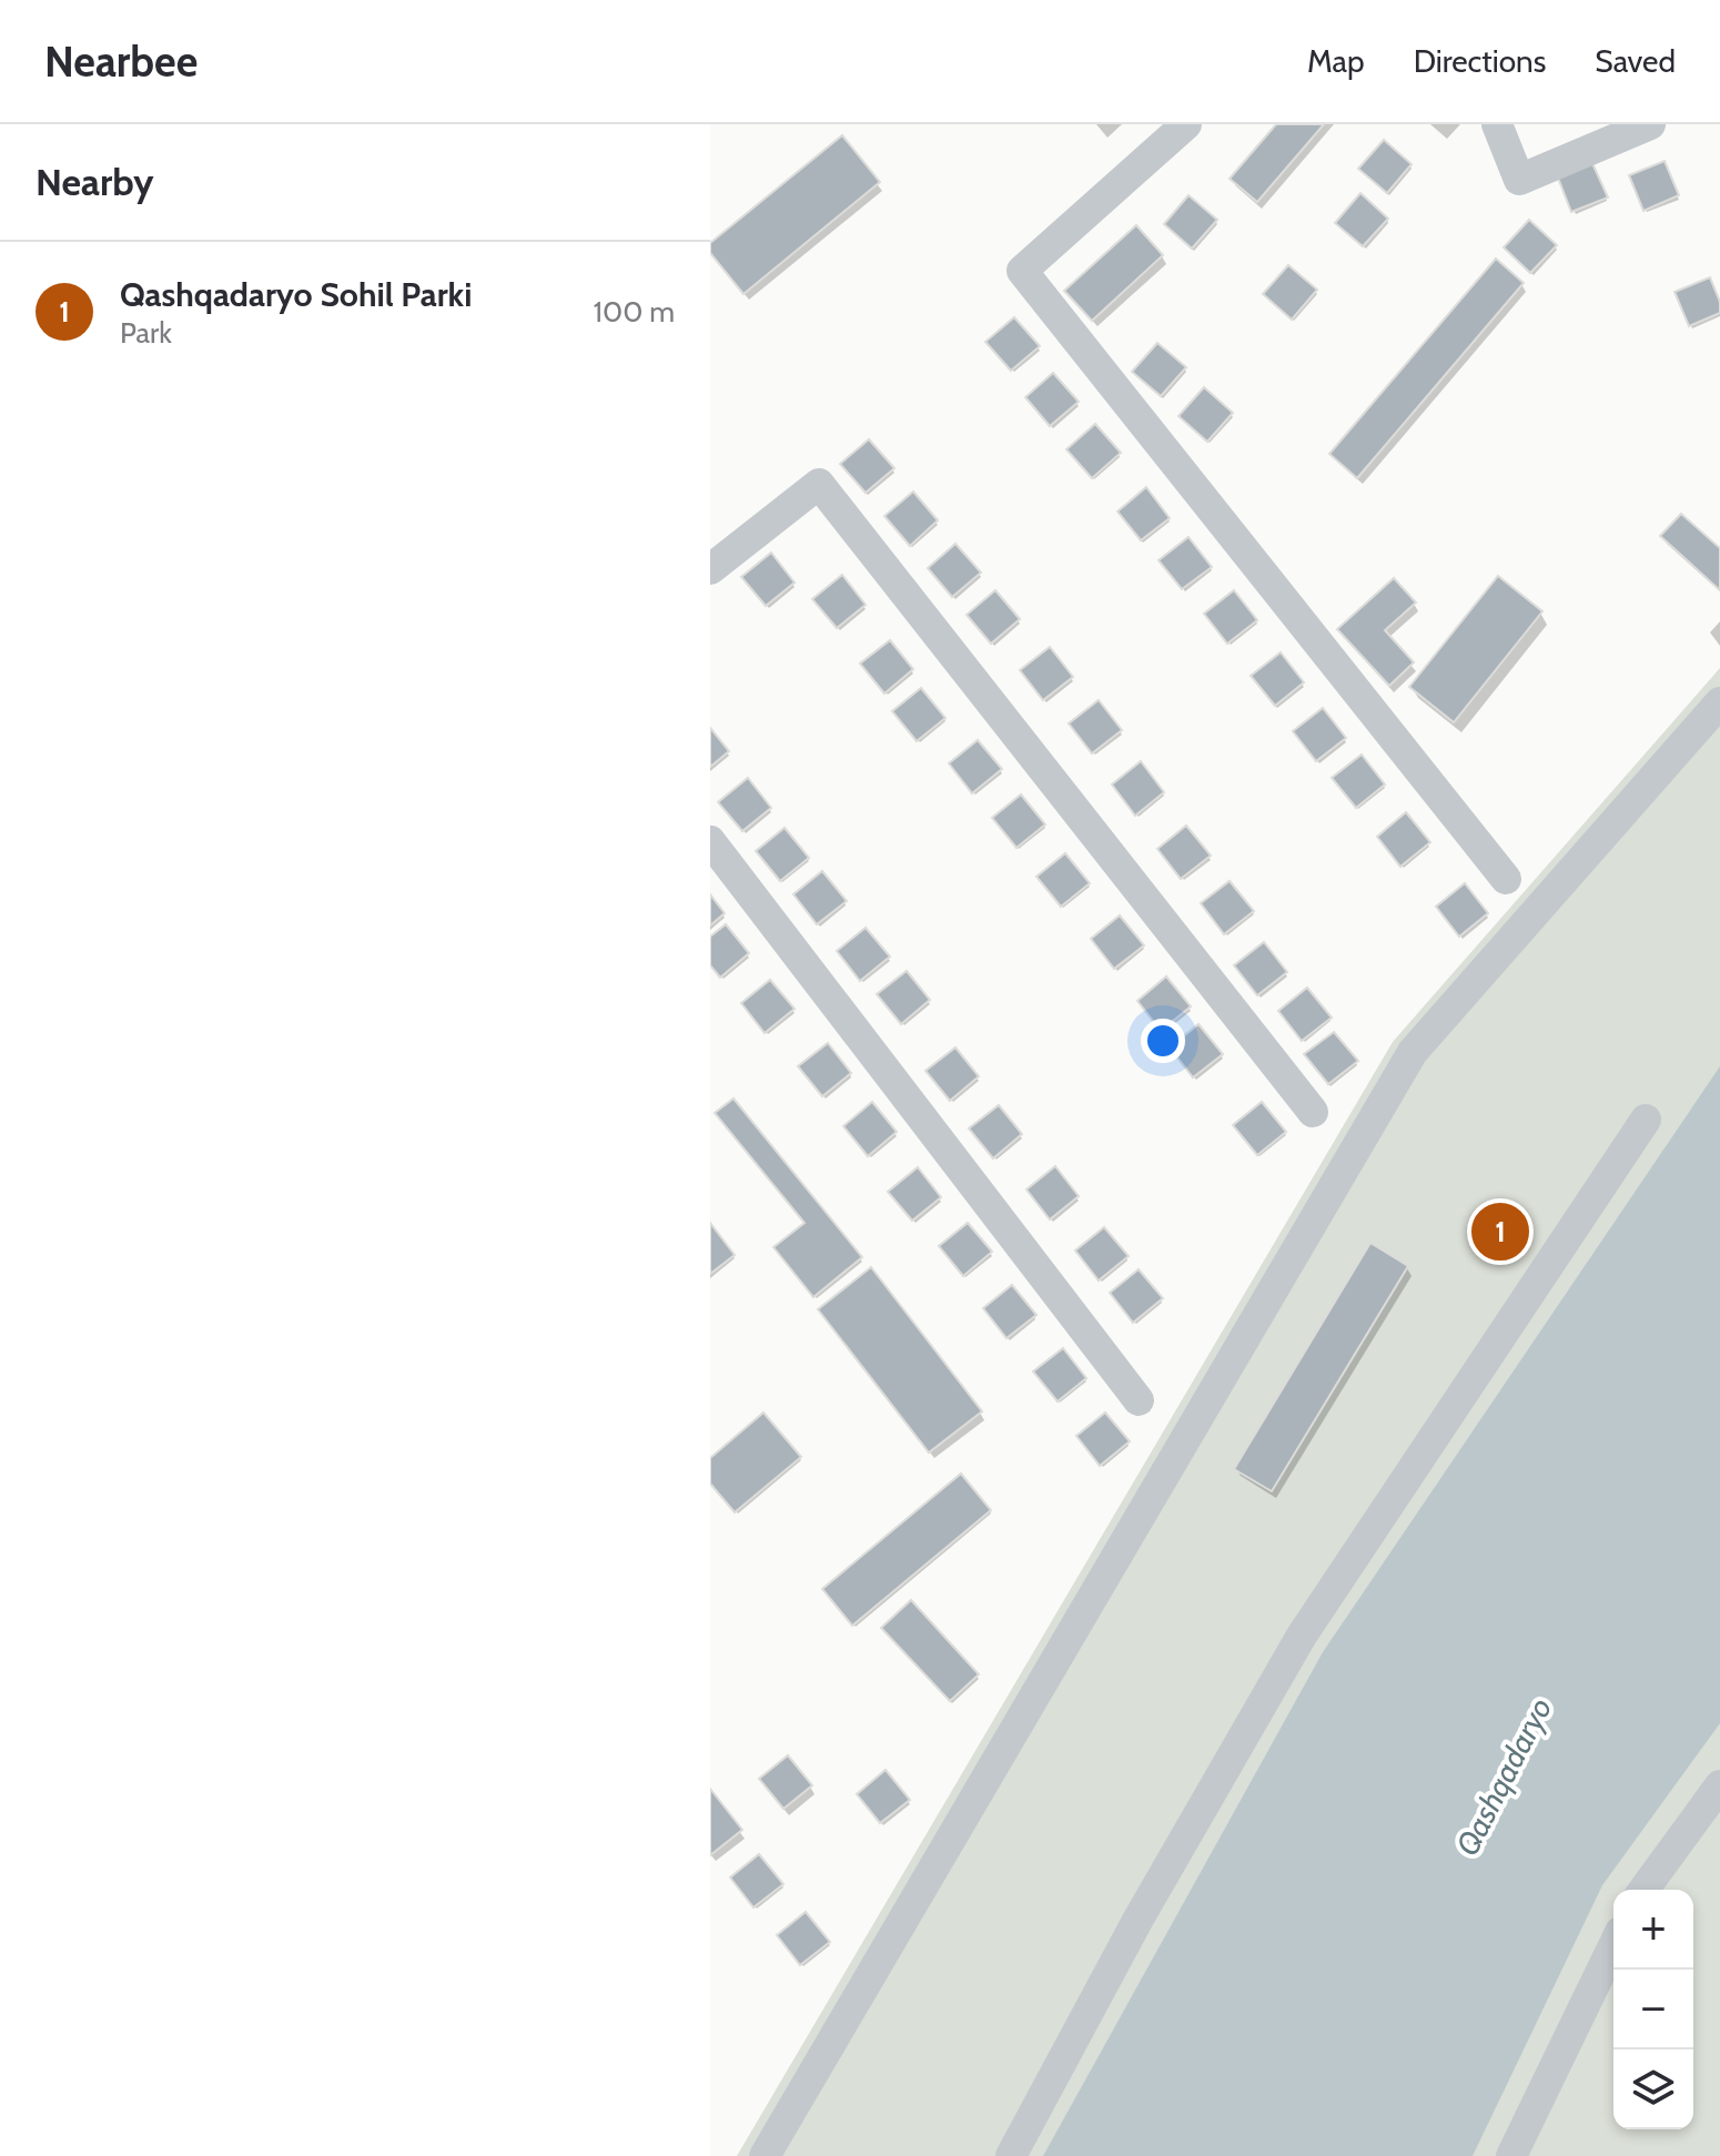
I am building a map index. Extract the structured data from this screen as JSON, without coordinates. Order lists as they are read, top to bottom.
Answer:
{
  "water": ["Qashqadaryo"],
  "page": {
    "header": "Nearbee",
    "nav": ["Map", "Directions", "Saved"],
    "heading": "Nearby",
    "list": [
      {
        "mark": "1",
        "name": "Qashqadaryo Sohil Parki",
        "note": "Park",
        "value": "100 m"
      }
    ],
    "pins": "1",
    "map_buttons": ["+", "−"]
  }
}
